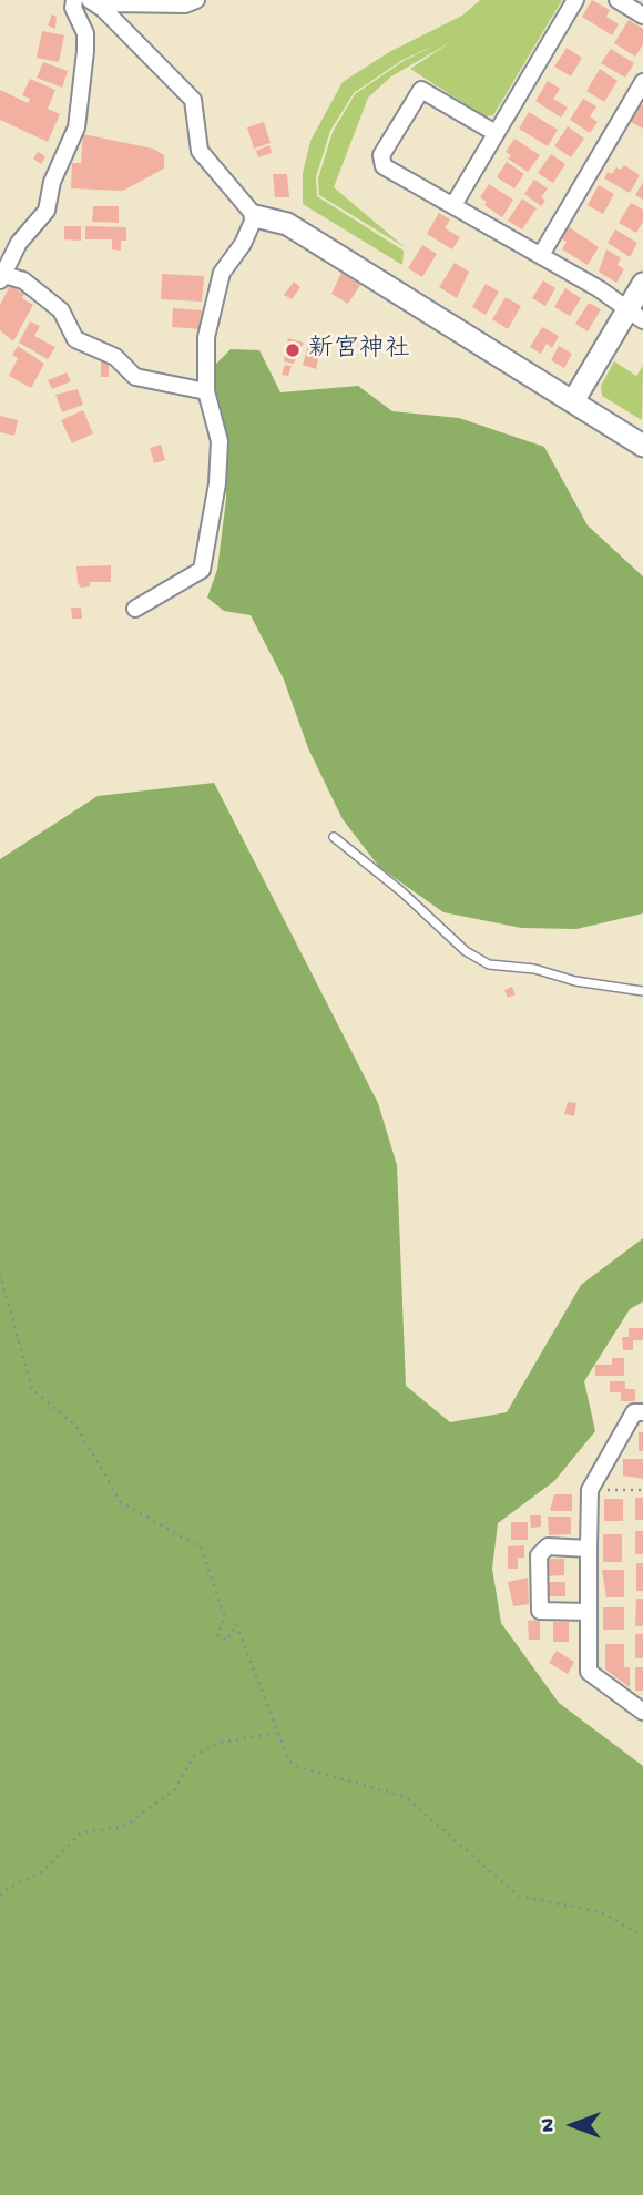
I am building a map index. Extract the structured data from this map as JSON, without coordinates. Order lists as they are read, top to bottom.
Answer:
{
  "places": ["新宮神社"],
  "north": "left"
}
